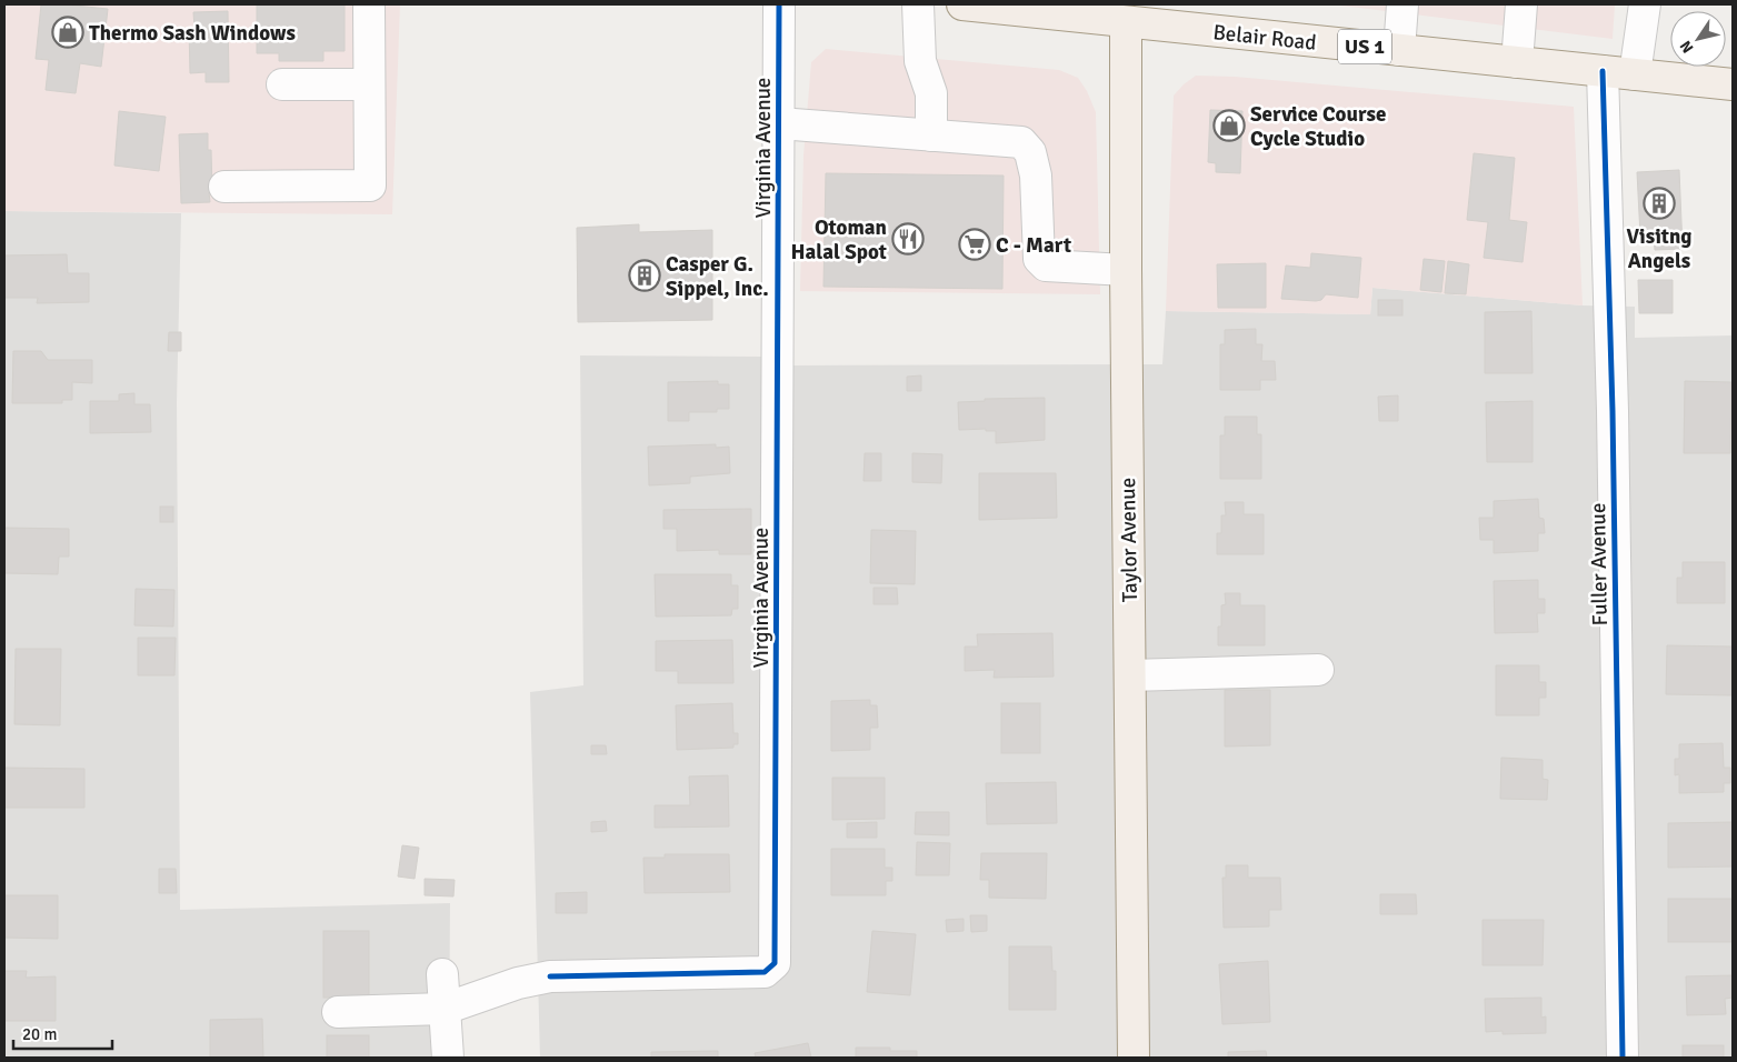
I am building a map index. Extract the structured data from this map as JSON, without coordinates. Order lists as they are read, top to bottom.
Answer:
{
  "streets": {
    "main road": ["Belair Road", "US 1", "Taylor Avenue"],
    "street": ["Virginia Avenue", "Fuller Avenue"]
  },
  "crossings": [
    ["Belair Road", "Taylor Avenue"],
    ["Belair Road", "Fuller Avenue"]
  ],
  "places": {
    "shop": ["Thermo Sash Windows", "Service Course Cycle Studio"],
    "building": ["Visitng Angels", "Casper G. Sippel, Inc."],
    "restaurant": ["Otoman Halal Spot"],
    "supermarket": ["C - Mart"]
  },
  "scale_bar": "20 m",
  "north": "bottom left"
}
